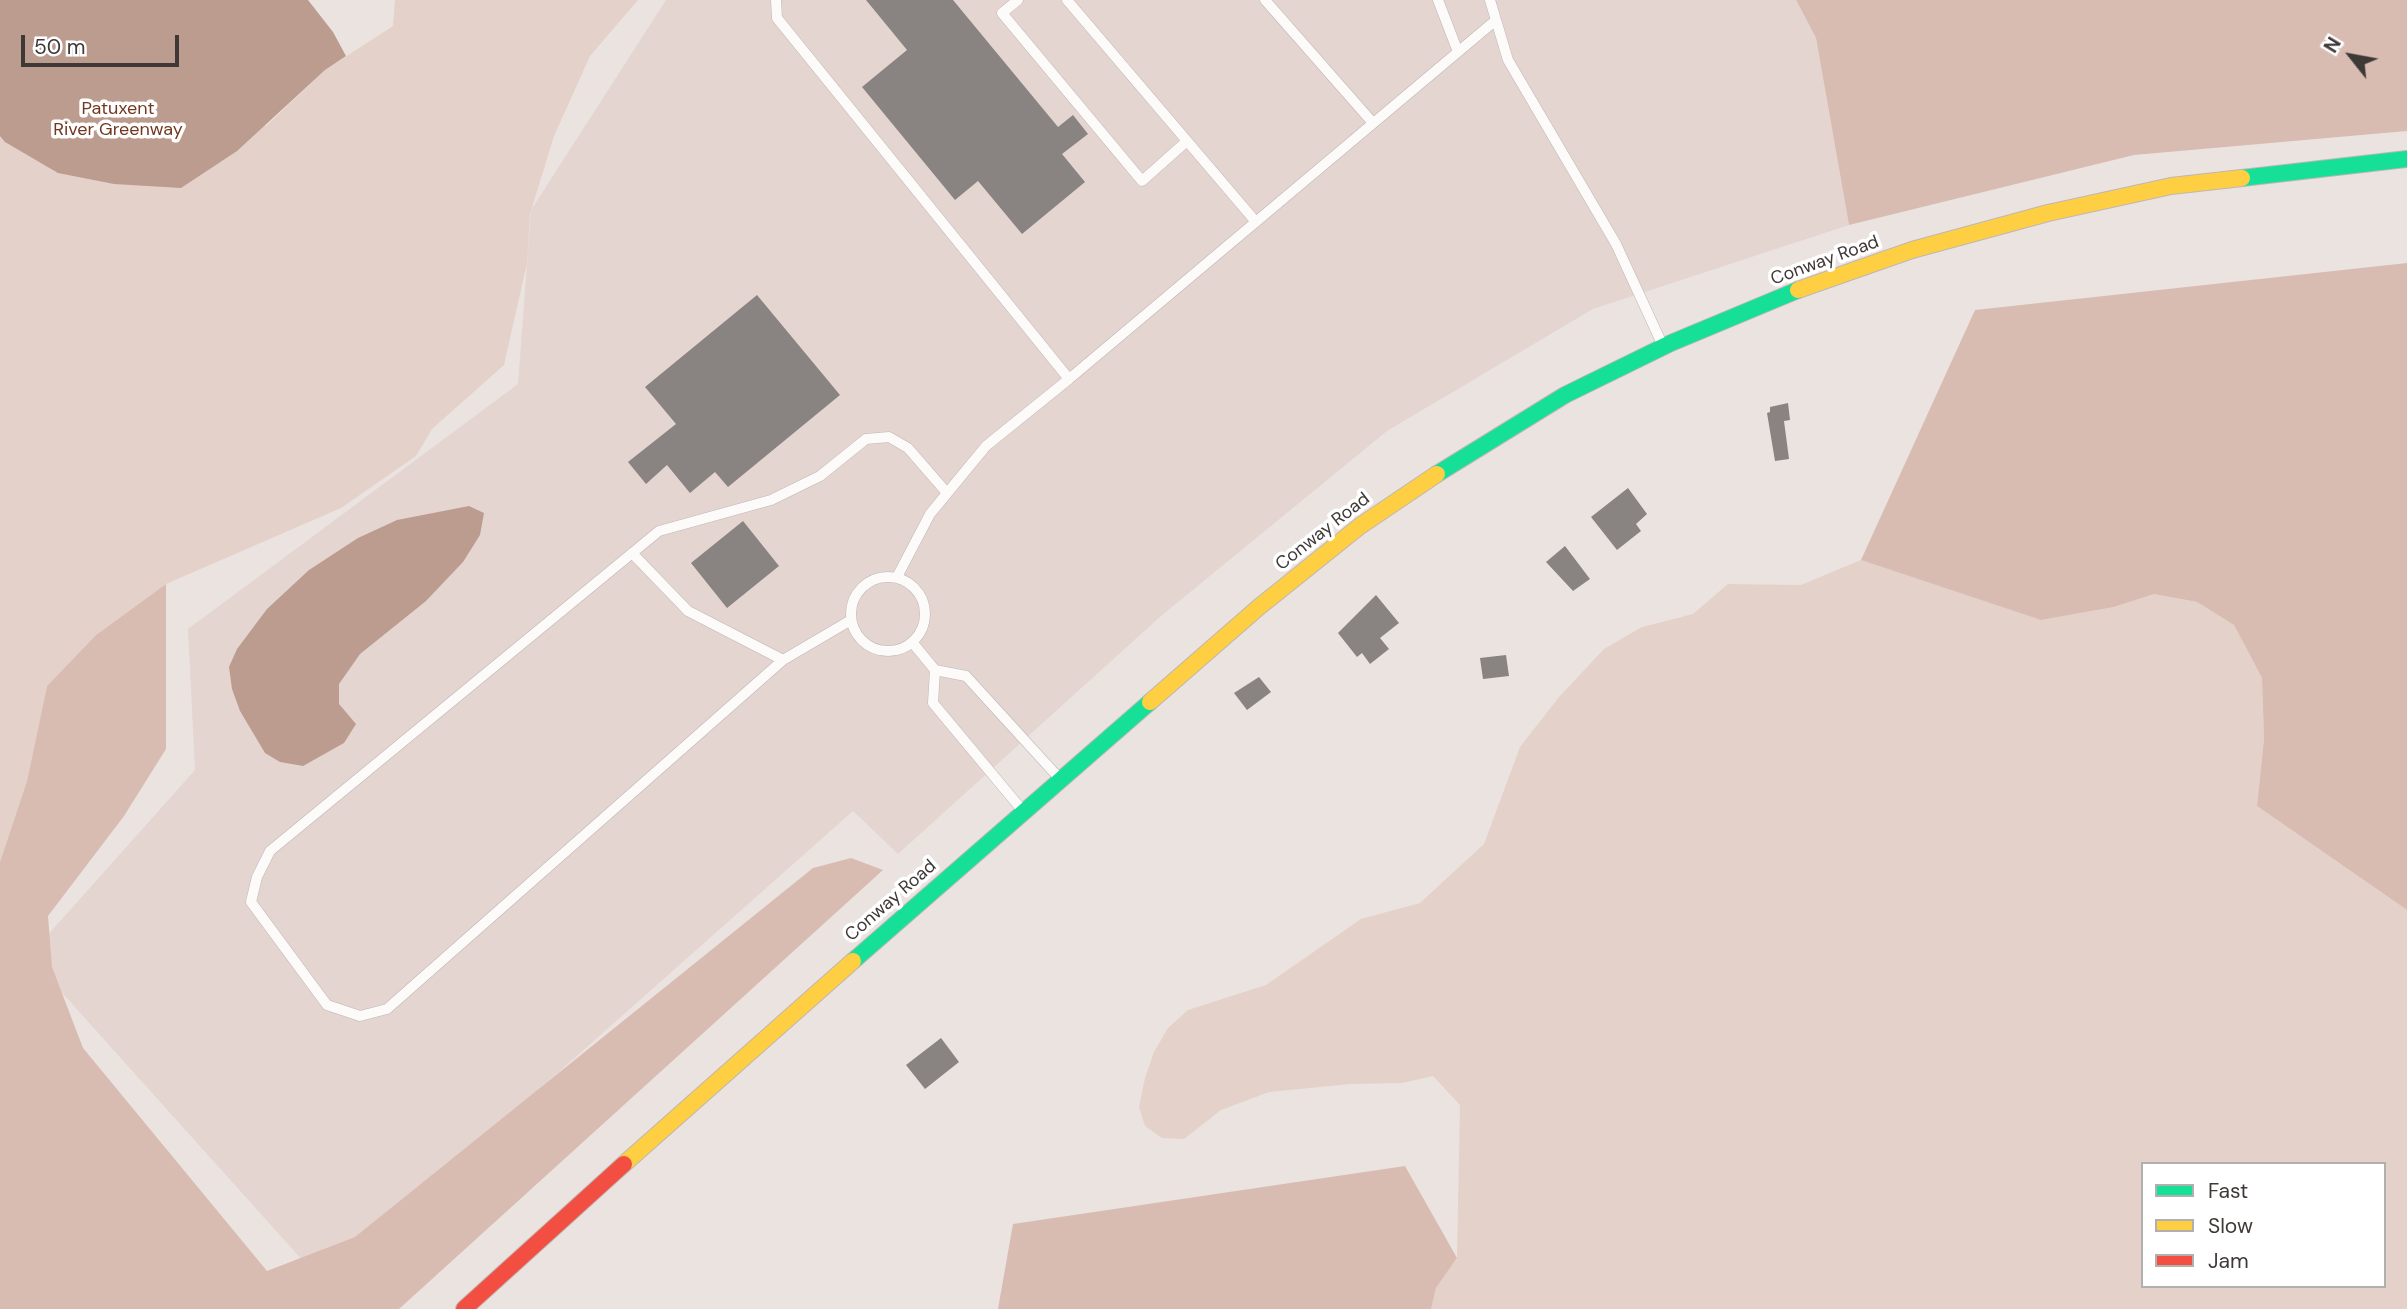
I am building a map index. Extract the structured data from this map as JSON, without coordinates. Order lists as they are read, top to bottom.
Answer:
{
  "streets": {
    "street": ["Conway Road"]
  },
  "parks": ["Patuxent River Greenway"],
  "legend": ["Fast", "Slow", "Jam"],
  "scale_bar": "50 m",
  "north": "top left"
}
